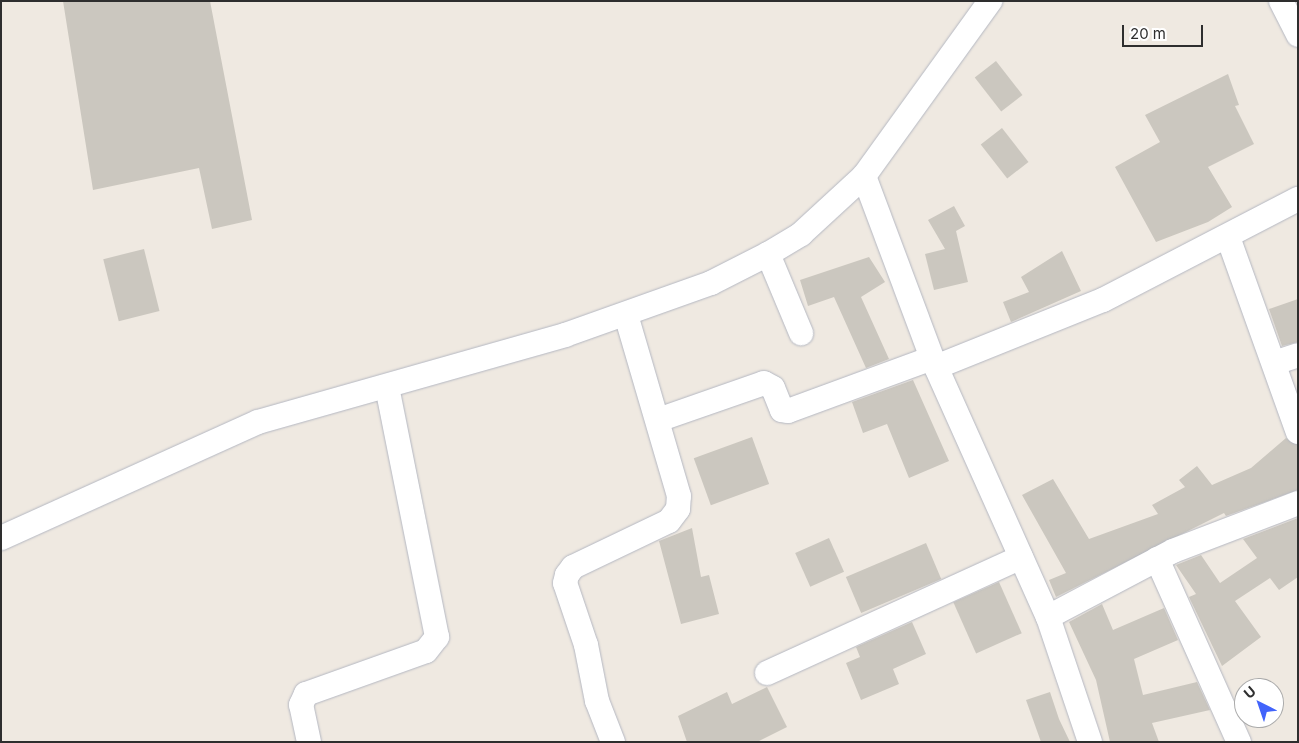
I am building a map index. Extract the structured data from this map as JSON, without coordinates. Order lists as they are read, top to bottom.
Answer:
{
  "scale_bar": "20 m",
  "north": "top left"
}
